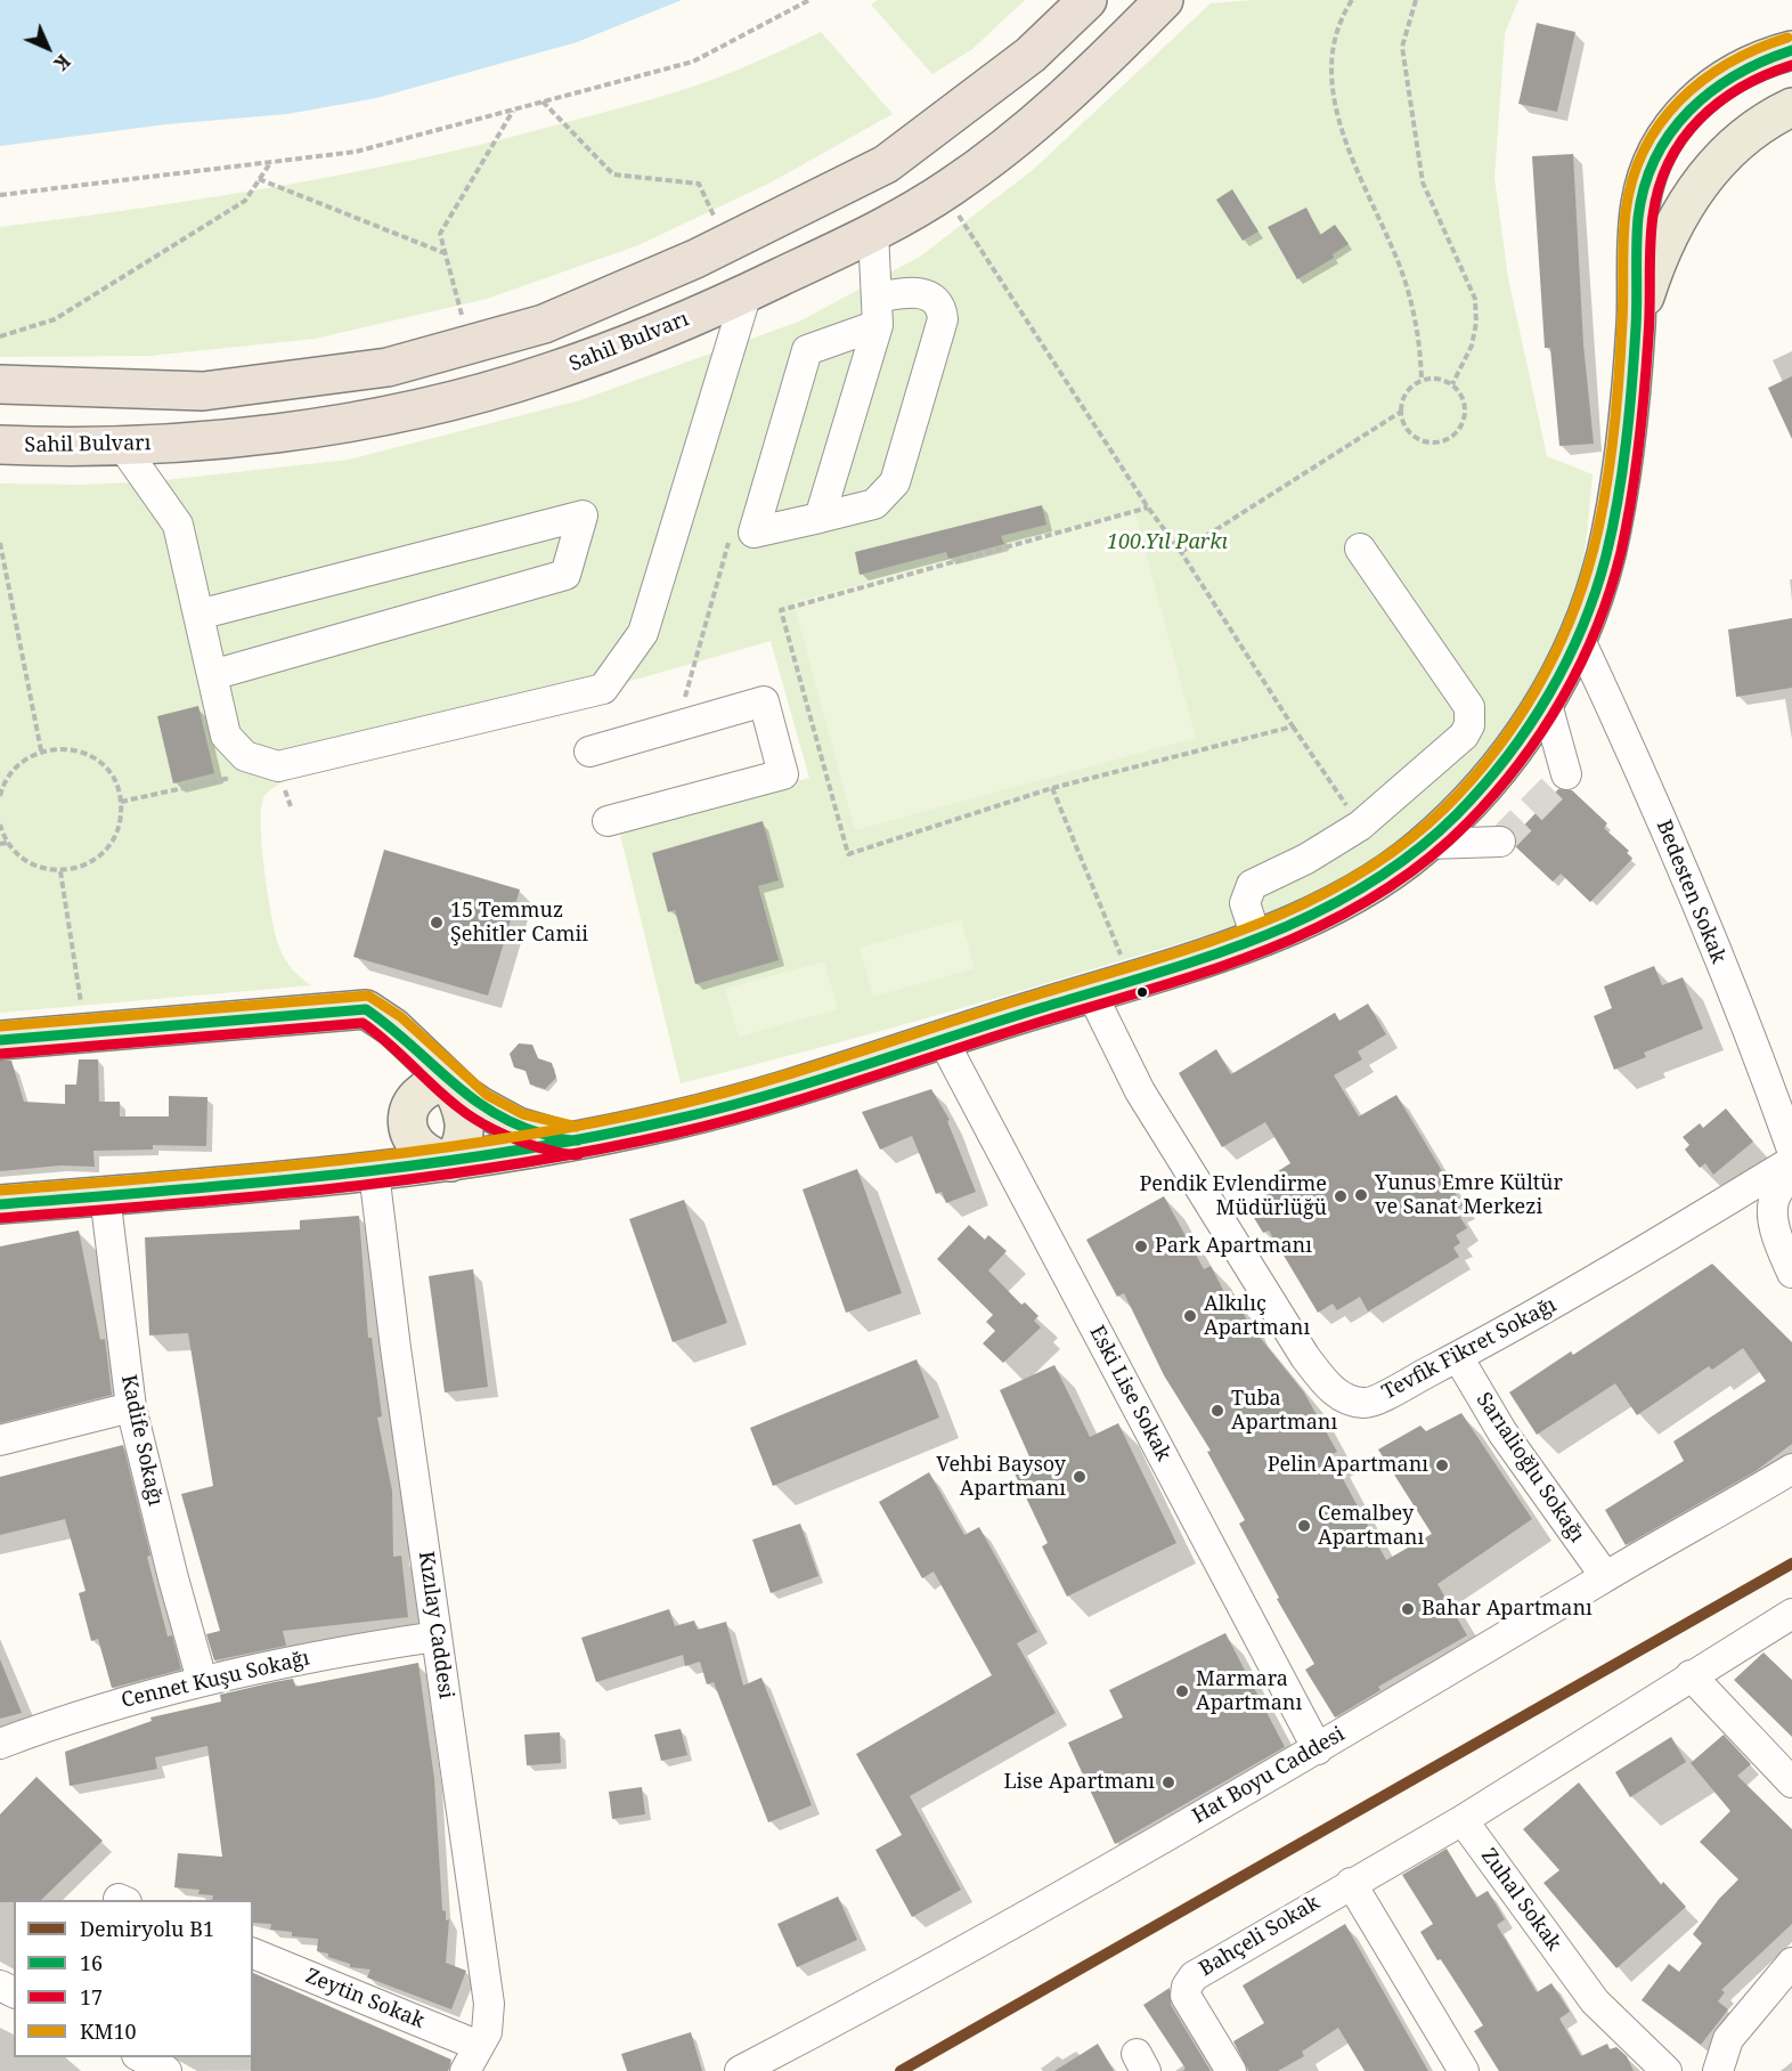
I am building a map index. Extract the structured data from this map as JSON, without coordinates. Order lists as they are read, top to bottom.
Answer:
{
  "streets": {
    "highway": ["Sahil Bulvarı"],
    "street": [
      "Bedesten Sokak",
      "Tevfik Fikret Sokağı",
      "Eski Lise Sokak",
      "Kadife Sokağı",
      "Sarıalioğlu Sokağı",
      "Kızılay Caddesi",
      "Cennet Kuşu Sokağı",
      "Hat Boyu Caddesi",
      "Zuhal Sokak",
      "Bahçeli Sokak",
      "Zeytin Sokak"
    ]
  },
  "crossings": [
    ["Tevfik Fikret Sokağı", "Sarıalioğlu Sokağı"],
    ["Eski Lise Sokak", "Hat Boyu Caddesi"],
    ["Kadife Sokağı", "Cennet Kuşu Sokağı"],
    ["Sarıalioğlu Sokağı", "Hat Boyu Caddesi"],
    ["Kızılay Caddesi", "Cennet Kuşu Sokağı"],
    ["Kızılay Caddesi", "Zeytin Sokak"]
  ],
  "parks": ["100.Yıl Parkı"],
  "places": [
    "15 Temmuz Şehitler Camii",
    "Yunus Emre Kültür ve Sanat Merkezi",
    "Pendik Evlendirme Müdürlüğü",
    "Park Apartmanı",
    "Alkılıç Apartmanı",
    "Tuba Apartmanı",
    "Pelin Apartmanı",
    "Vehbi Baysoy Apartmanı",
    "Cemalbey Apartmanı",
    "Bahar Apartmanı",
    "Marmara Apartmanı",
    "Lise Apartmanı"
  ],
  "lines": [
    "transit line KM10",
    "transit line 16",
    "transit line 17",
    "rail line B1"
  ],
  "legend": [
    "Demiryolu B1",
    "16",
    "17",
    "KM10"
  ],
  "north": "bottom right"
}
